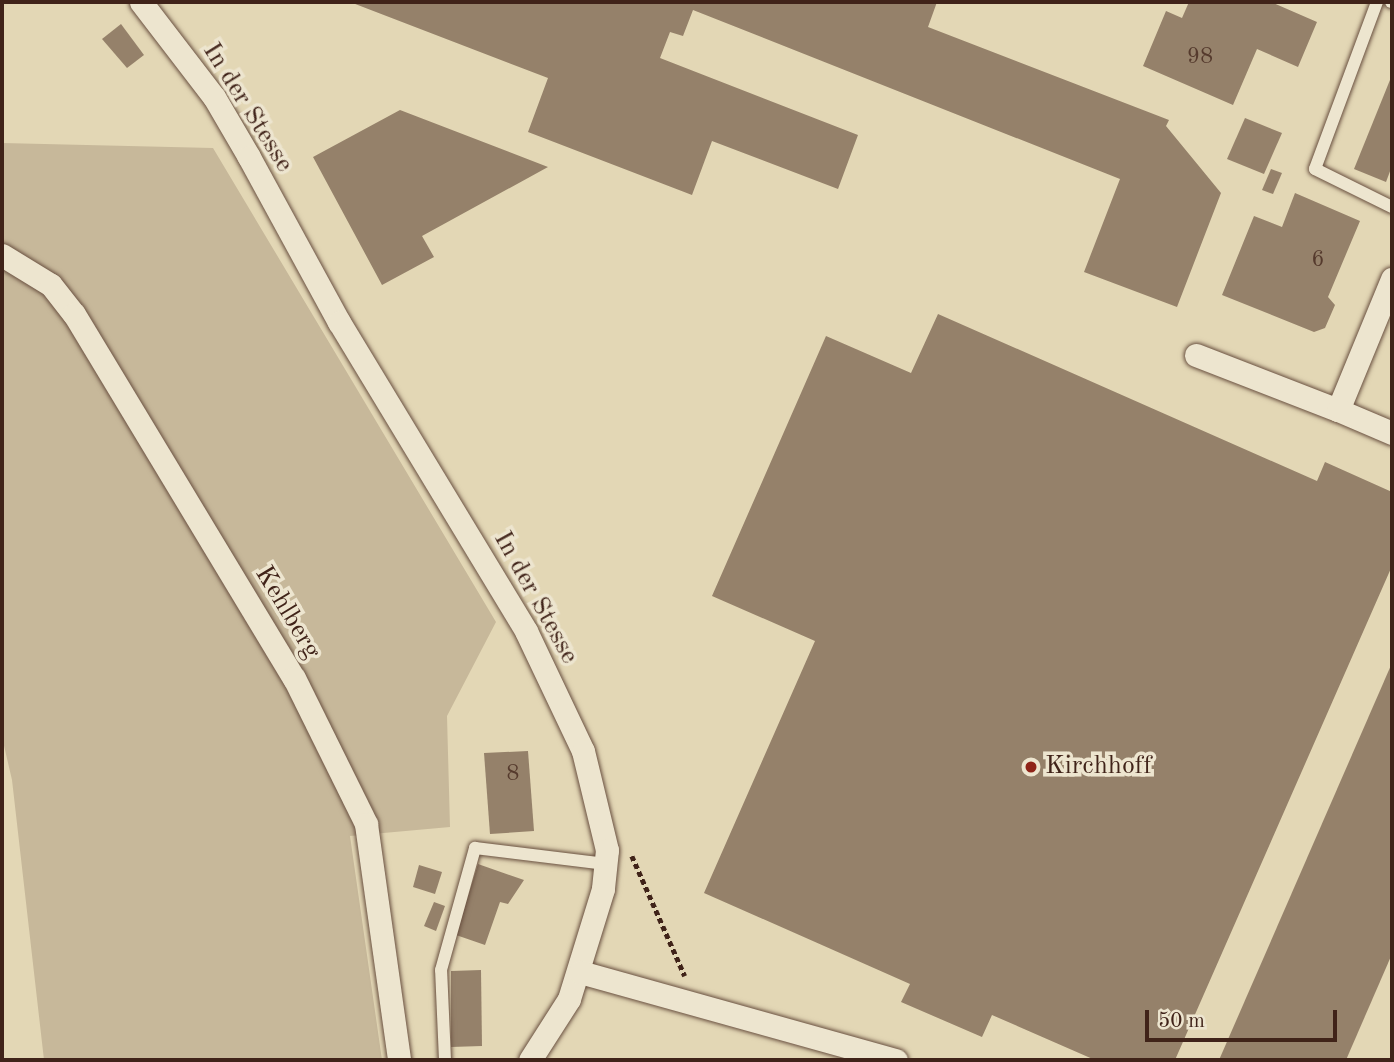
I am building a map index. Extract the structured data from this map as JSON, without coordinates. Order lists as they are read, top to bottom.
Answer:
{
  "streets": {
    "street": ["In der Stesse", "Kehlberg"]
  },
  "places": ["Kirchhoff"],
  "house_numbers": ["98", "6", "8"],
  "scale_bar": "50 m"
}
